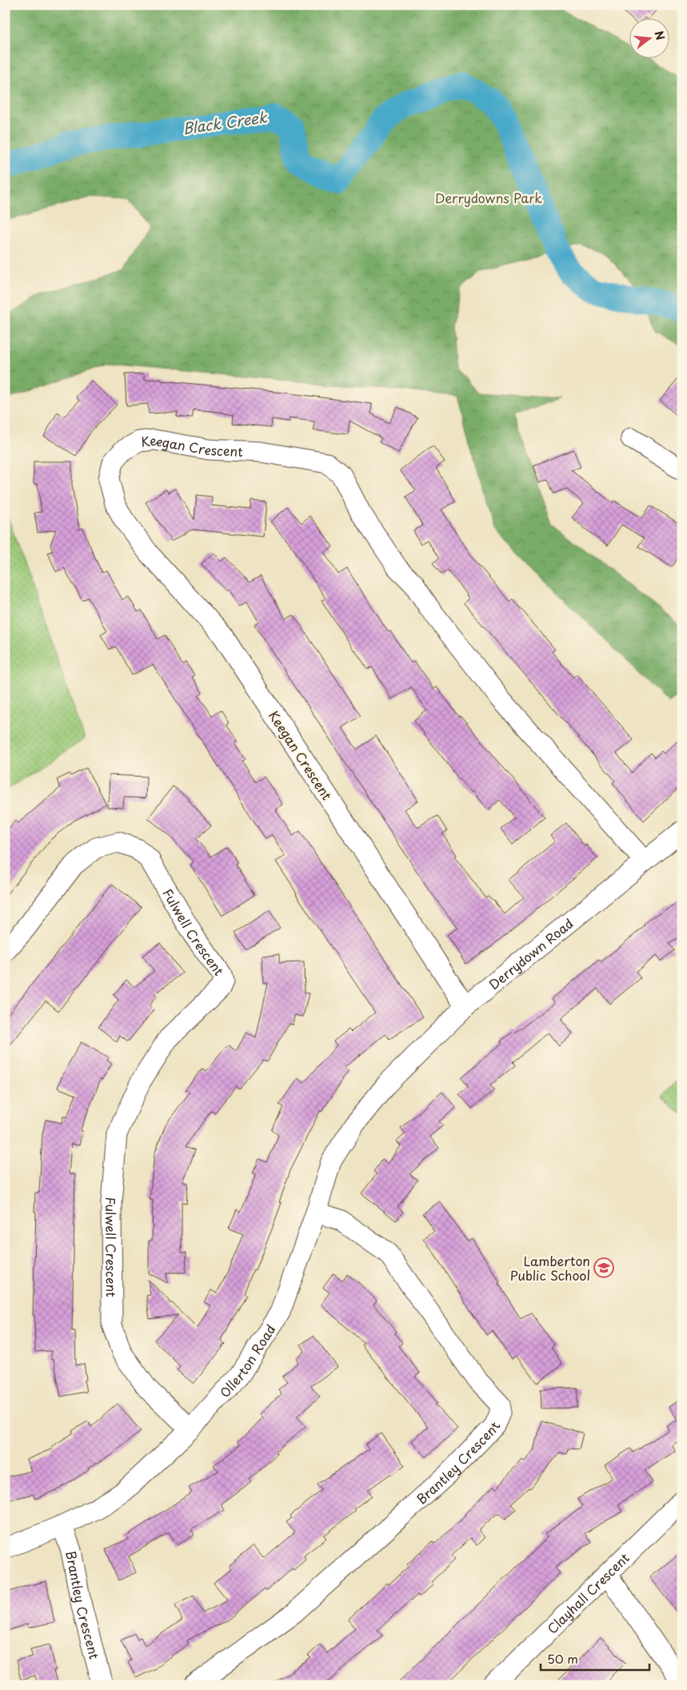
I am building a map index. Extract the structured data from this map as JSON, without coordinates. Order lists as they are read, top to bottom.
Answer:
{
  "streets": {
    "street": [
      "Keegan Crescent",
      "Fulwell Crescent",
      "Derrydown Road",
      "Ollerton Road",
      "Brantley Crescent",
      "Clayhall Crescent"
    ]
  },
  "crossings": [
    ["Keegan Crescent", "Derrydown Road"],
    ["Fulwell Crescent", "Ollerton Road"],
    ["Derrydown Road", "Ollerton Road"],
    ["Ollerton Road", "Brantley Crescent"]
  ],
  "water": ["Black Creek"],
  "parks": ["Derrydowns Park"],
  "places": {
    "school or university": ["Lamberton Public School"]
  },
  "scale_bar": "50 m",
  "north": "right"
}
